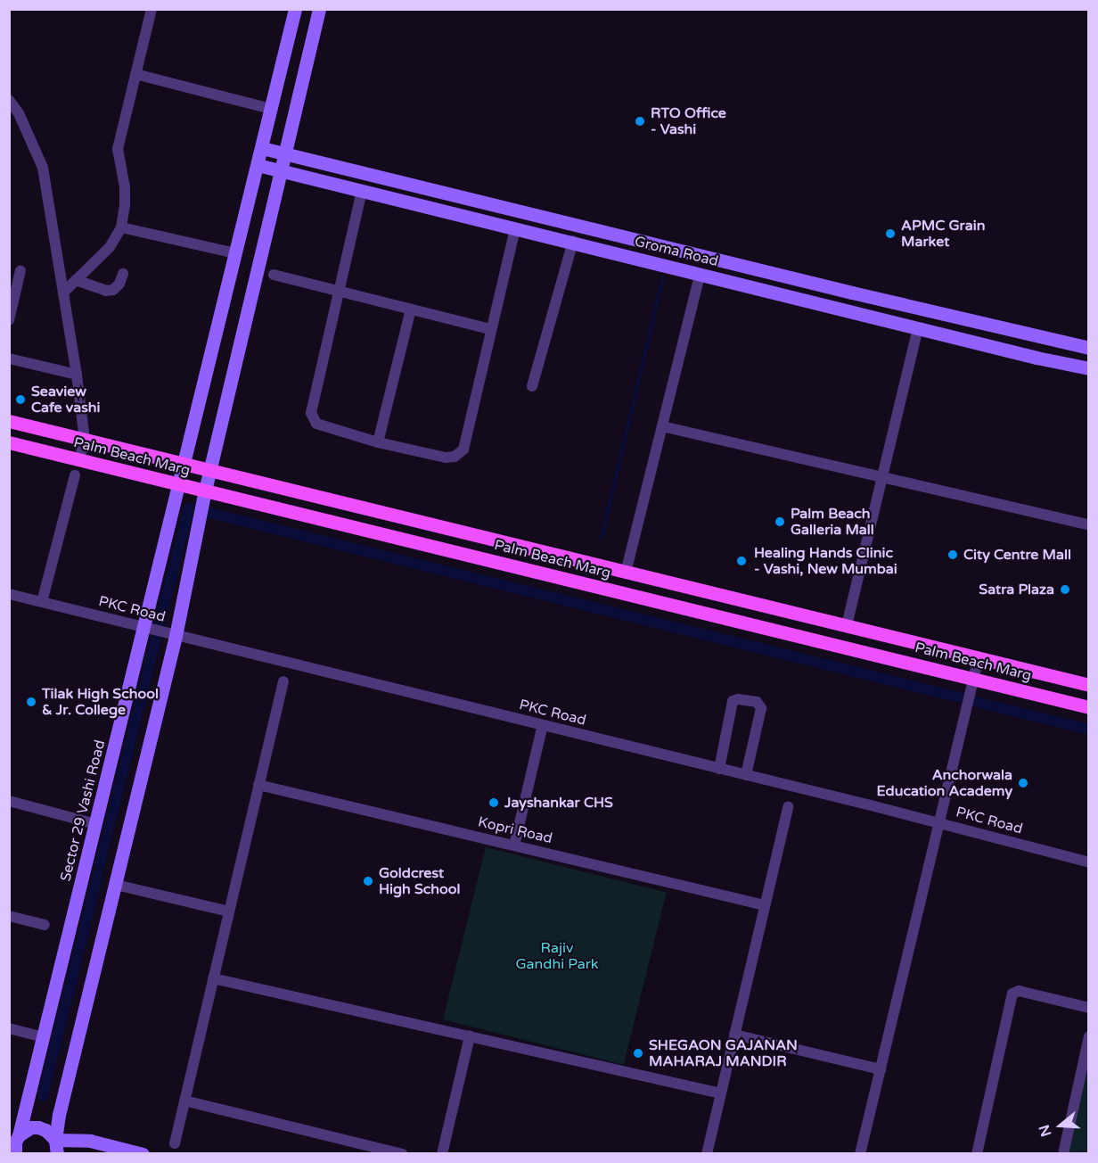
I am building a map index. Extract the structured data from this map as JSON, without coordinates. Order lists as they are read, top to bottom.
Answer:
{
  "streets": {
    "main road": ["Groma Road", "Palm Beach Marg", "Sector 29 Vashi Road"],
    "street": ["PKC Road", "Kopri Road"]
  },
  "crossings": [
    ["Groma Road", "Sector 29 Vashi Road"],
    ["Palm Beach Marg", "Sector 29 Vashi Road"],
    ["PKC Road", "Sector 29 Vashi Road"]
  ],
  "parks": ["Rajiv Gandhi Park"],
  "places": [
    "RTO Office - Vashi",
    "APMC Grain Market",
    "Seaview Cafe vashi",
    "Palm Beach Galleria Mall",
    "City Centre Mall",
    "Healing Hands Clinic - Vashi, New Mumbai",
    "Satra Plaza",
    "Tilak High School & Jr. College",
    "Anchorwala Education Academy",
    "Jayshankar CHS",
    "Goldcrest High School",
    "SHEGAON GAJANAN MAHARAJ MANDIR"
  ],
  "north": "left"
}
